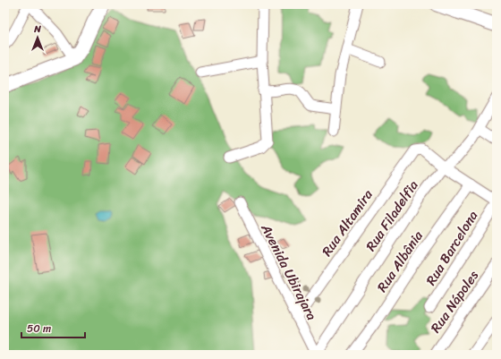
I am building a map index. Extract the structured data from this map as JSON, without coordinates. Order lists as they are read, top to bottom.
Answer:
{
  "streets": {
    "street": [
      "Rua Filadelfia",
      "Rua Altamira",
      "Rua Barcelona",
      "Rua Albânia",
      "Avenida Ubirajara",
      "Rua Nápoles"
    ]
  },
  "crossings": [
    ["Rua Filadelfia", "Rua Altamira"],
    ["Rua Filadelfia", "Avenida Ubirajara"],
    ["Rua Altamira", "Avenida Ubirajara"]
  ],
  "scale_bar": "50 m",
  "north": "top"
}
